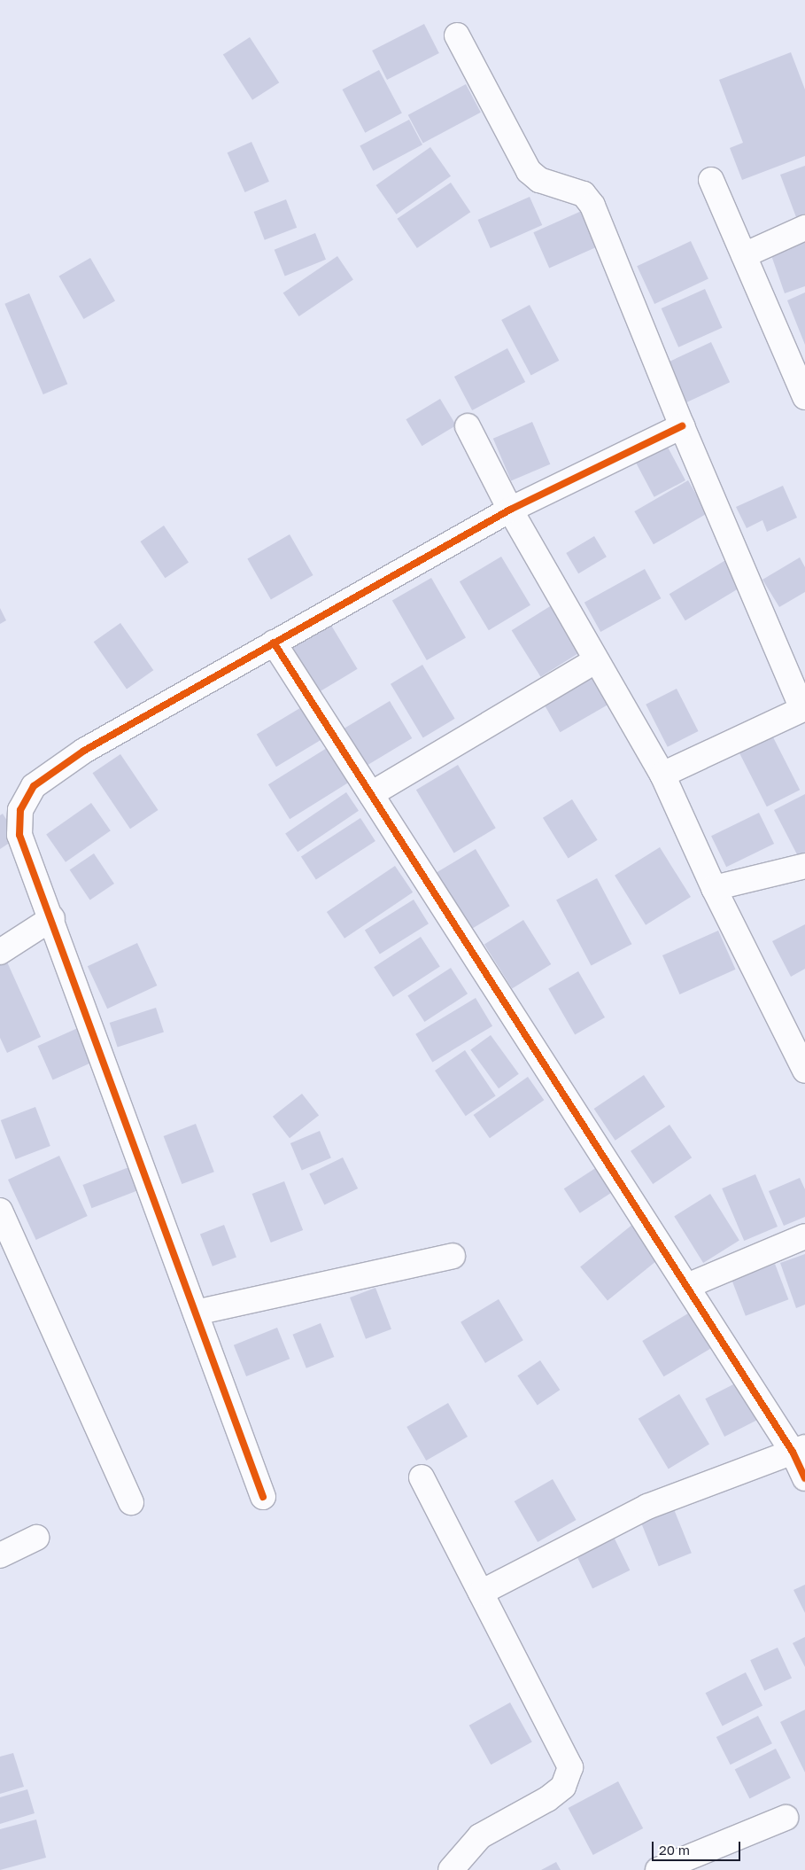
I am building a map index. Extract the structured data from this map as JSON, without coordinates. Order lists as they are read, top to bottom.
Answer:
{
  "scale_bar": "20 m"
}
